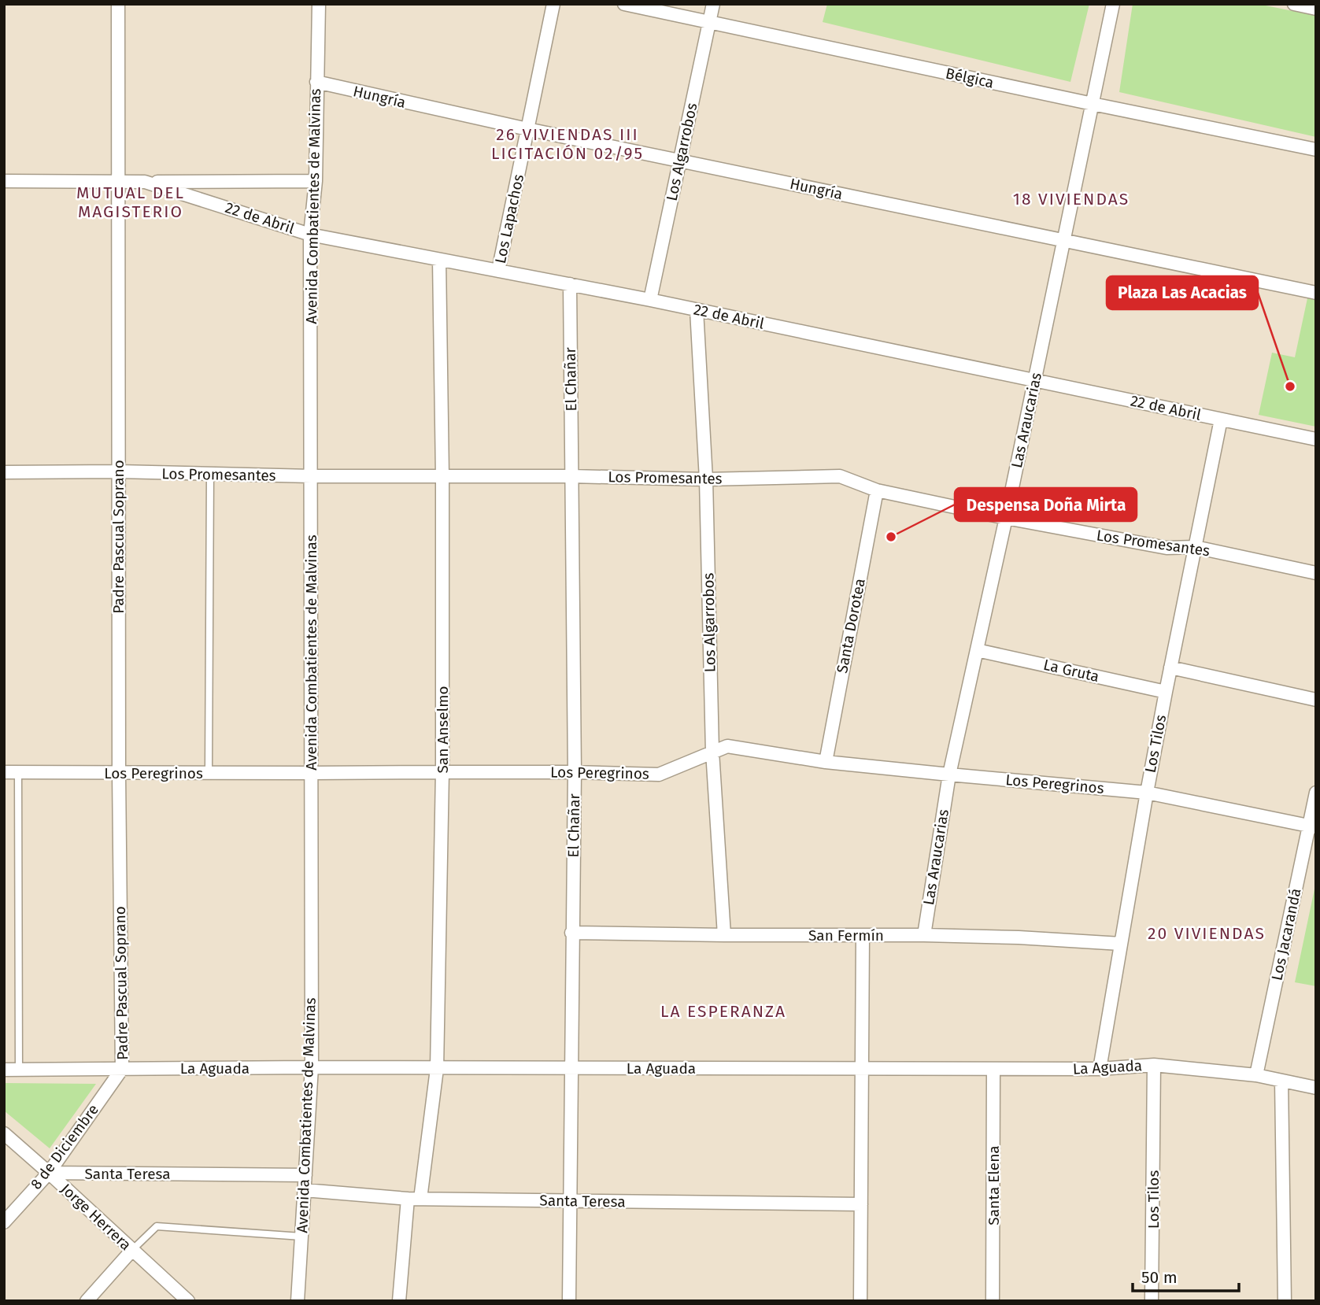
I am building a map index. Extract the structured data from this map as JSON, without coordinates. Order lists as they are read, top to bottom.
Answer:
{
  "streets": {
    "street": [
      "Bélgica",
      "Hungría",
      "Los Algarrobos",
      "Avenida Combatientes de Malvinas",
      "22 de Abril",
      "Los Lapachos",
      "El Chañar",
      "Las Araucarias",
      "Los Promesantes",
      "Padre Pascual Soprano",
      "Santa Dorotea",
      "La Gruta",
      "San Anselmo",
      "Los Tilos",
      "Los Peregrinos",
      "Los Jacarandá",
      "San Fermín",
      "La Aguada",
      "8 de Diciembre",
      "Santa Teresa",
      "Santa Elena",
      "Jorge Herrera"
    ]
  },
  "crossings": [
    ["Bélgica", "Los Algarrobos"],
    ["Bélgica", "Las Araucarias"],
    ["Hungría", "Los Algarrobos"],
    ["Hungría", "Avenida Combatientes de Malvinas"],
    ["Hungría", "Los Lapachos"],
    ["Hungría", "Las Araucarias"],
    ["Los Algarrobos", "22 de Abril"],
    ["Los Algarrobos", "Los Promesantes"],
    ["Los Algarrobos", "Los Peregrinos"],
    ["Los Algarrobos", "San Fermín"],
    ["Avenida Combatientes de Malvinas", "22 de Abril"],
    ["Avenida Combatientes de Malvinas", "Los Promesantes"],
    ["Avenida Combatientes de Malvinas", "Los Peregrinos"],
    ["Avenida Combatientes de Malvinas", "La Aguada"],
    ["Avenida Combatientes de Malvinas", "Santa Teresa"],
    ["22 de Abril", "Los Lapachos"],
    ["22 de Abril", "El Chañar"],
    ["22 de Abril", "Las Araucarias"],
    ["22 de Abril", "Padre Pascual Soprano"],
    ["22 de Abril", "San Anselmo"],
    ["22 de Abril", "Los Tilos"],
    ["El Chañar", "Los Promesantes"],
    ["El Chañar", "Los Peregrinos"],
    ["El Chañar", "San Fermín"],
    ["El Chañar", "La Aguada"],
    ["El Chañar", "Santa Teresa"],
    ["Las Araucarias", "Los Promesantes"],
    ["Las Araucarias", "La Gruta"],
    ["Las Araucarias", "Los Peregrinos"],
    ["Las Araucarias", "San Fermín"],
    ["Los Promesantes", "Padre Pascual Soprano"],
    ["Los Promesantes", "Santa Dorotea"],
    ["Los Promesantes", "San Anselmo"],
    ["Los Promesantes", "Los Tilos"],
    ["Padre Pascual Soprano", "Los Peregrinos"],
    ["Padre Pascual Soprano", "La Aguada"],
    ["Padre Pascual Soprano", "8 de Diciembre"],
    ["Santa Dorotea", "Los Peregrinos"],
    ["La Gruta", "Los Tilos"],
    ["San Anselmo", "Los Peregrinos"],
    ["San Anselmo", "La Aguada"],
    ["San Anselmo", "Santa Teresa"],
    ["Los Tilos", "Los Peregrinos"],
    ["Los Tilos", "San Fermín"],
    ["Los Tilos", "La Aguada"],
    ["Los Peregrinos", "Los Jacarandá"],
    ["Los Jacarandá", "La Aguada"],
    ["La Aguada", "8 de Diciembre"],
    ["La Aguada", "Santa Elena"],
    ["8 de Diciembre", "Santa Teresa"],
    ["8 de Diciembre", "Jorge Herrera"],
    ["Santa Teresa", "Jorge Herrera"]
  ],
  "districts": [
    "26 VIVIENDAS III LICITACIÓN 02/95",
    "MUTUAL DEL MAGISTERIO",
    "18 VIVIENDAS",
    "20 VIVIENDAS",
    "LA ESPERANZA"
  ],
  "places": ["Plaza Las Acacias", "Despensa Doña Mirta"],
  "scale_bar": "50 m"
}
